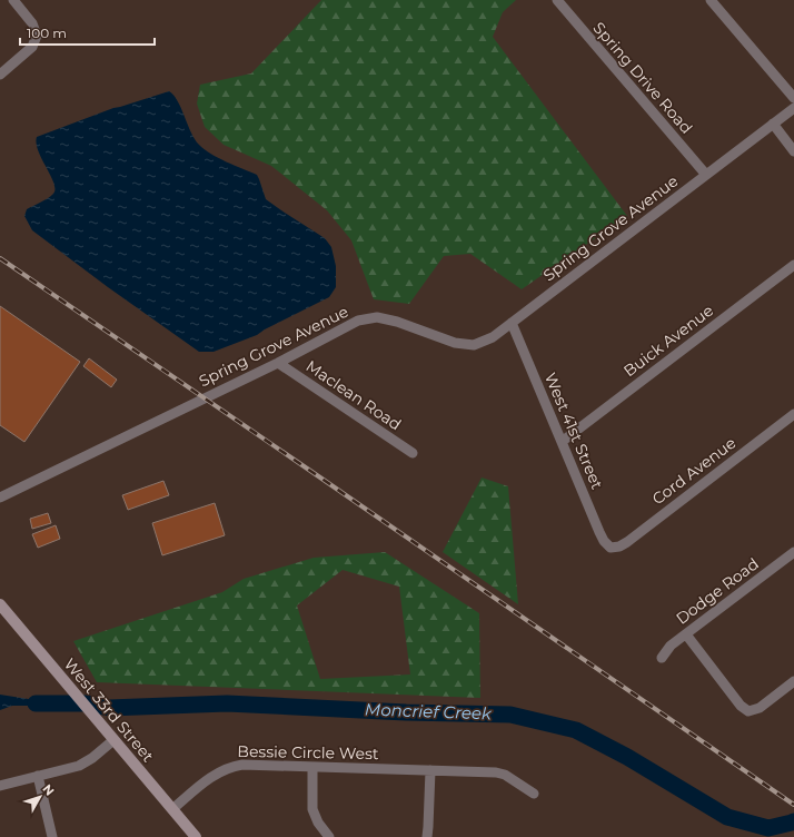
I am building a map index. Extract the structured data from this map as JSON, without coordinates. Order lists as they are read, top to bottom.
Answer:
{
  "streets": {
    "street": [
      "Spring Drive Road",
      "Spring Grove Avenue",
      "Buick Avenue",
      "Maclean Road",
      "West 41st Street",
      "Cord Avenue",
      "Dodge Road",
      "West 33rd Street",
      "Bessie Circle West"
    ]
  },
  "crossings": [
    ["Spring Drive Road", "Spring Grove Avenue"],
    ["Spring Grove Avenue", "Maclean Road"],
    ["Spring Grove Avenue", "West 41st Street"],
    ["Buick Avenue", "West 41st Street"],
    ["West 41st Street", "Cord Avenue"],
    ["West 33rd Street", "Bessie Circle West"]
  ],
  "water": ["Moncrief Creek"],
  "scale_bar": "100 m",
  "north": "top right"
}
